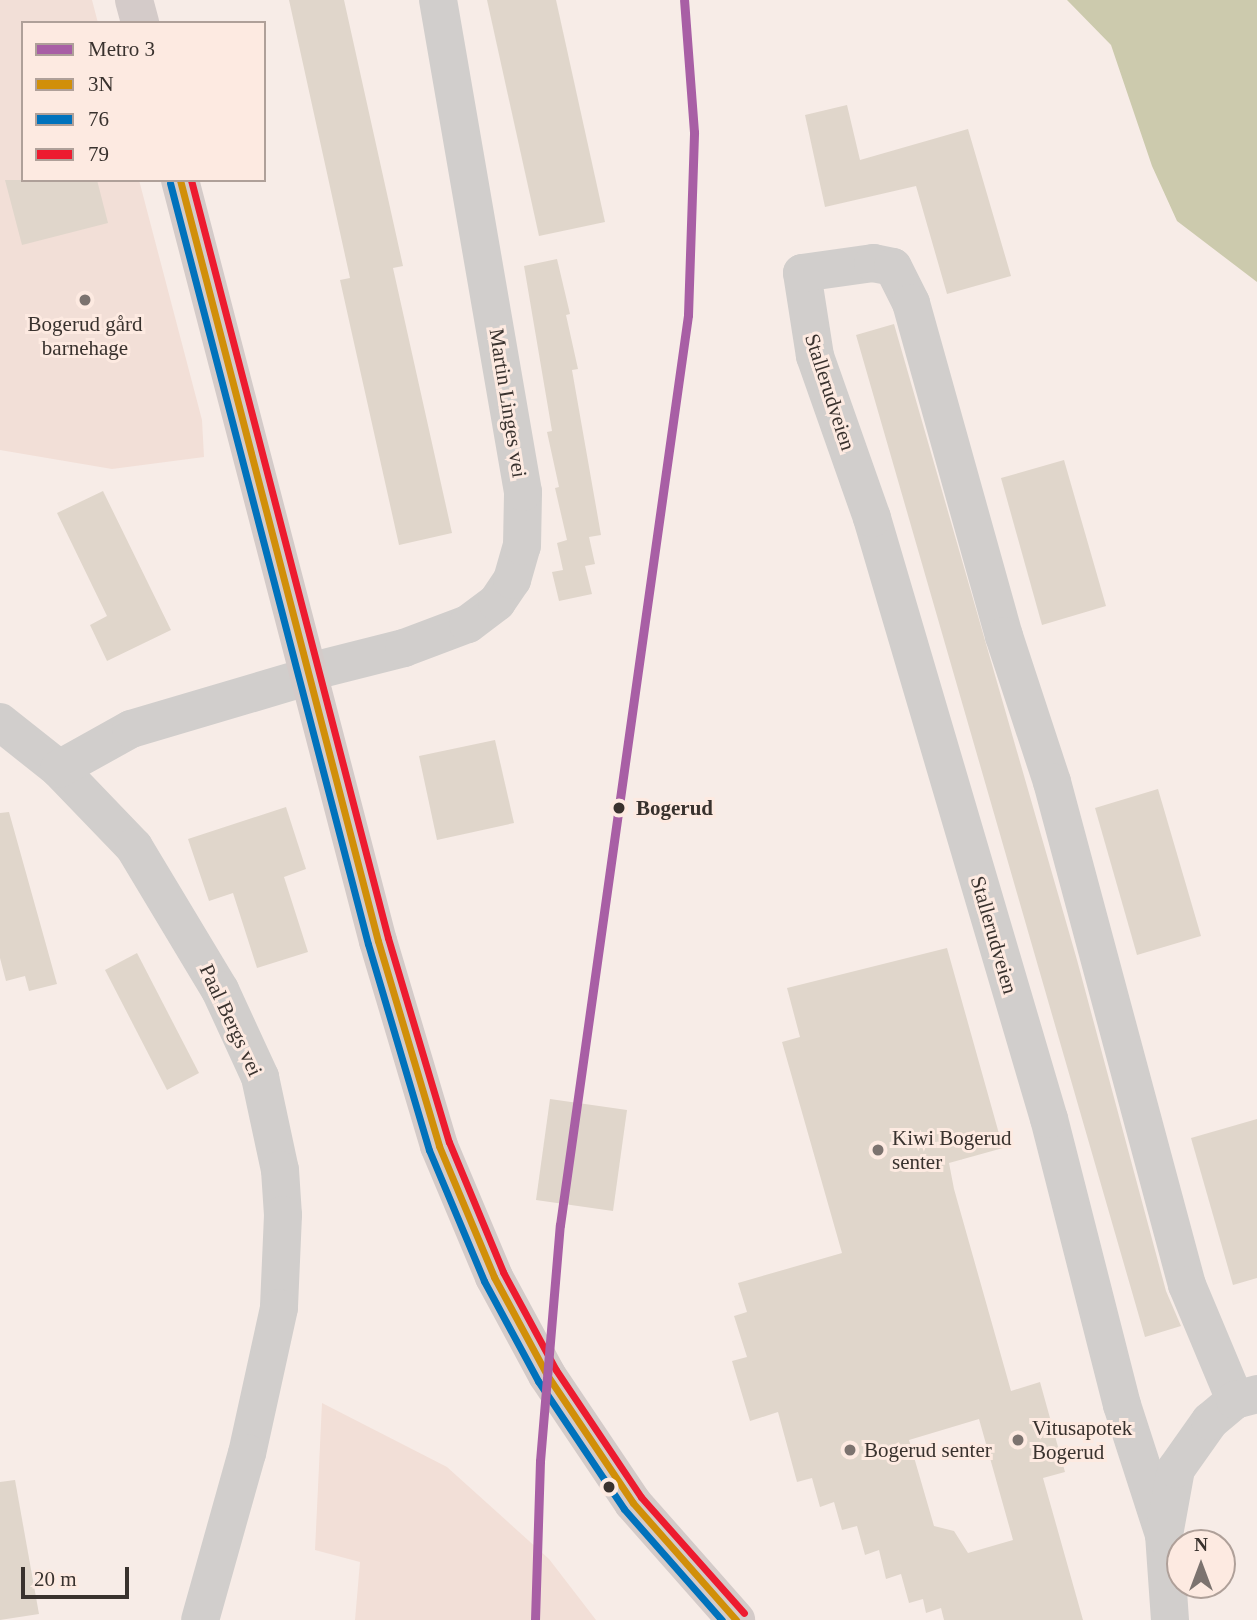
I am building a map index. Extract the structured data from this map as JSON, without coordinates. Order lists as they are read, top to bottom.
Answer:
{
  "streets": {
    "street": ["Stallerudveien", "Martin Linges vei", "Paal Bergs vei"]
  },
  "places": [
    "Bogerud gård barnehage",
    "Bogerud",
    "Kiwi Bogerud senter",
    "Vitusapotek Bogerud",
    "Bogerud senter"
  ],
  "lines": [
    "metro line 3",
    "transit line 3N",
    "transit line 79",
    "transit line 76"
  ],
  "legend": [
    "Metro 3",
    "3N",
    "76",
    "79"
  ],
  "scale_bar": "20 m",
  "north": "top"
}
